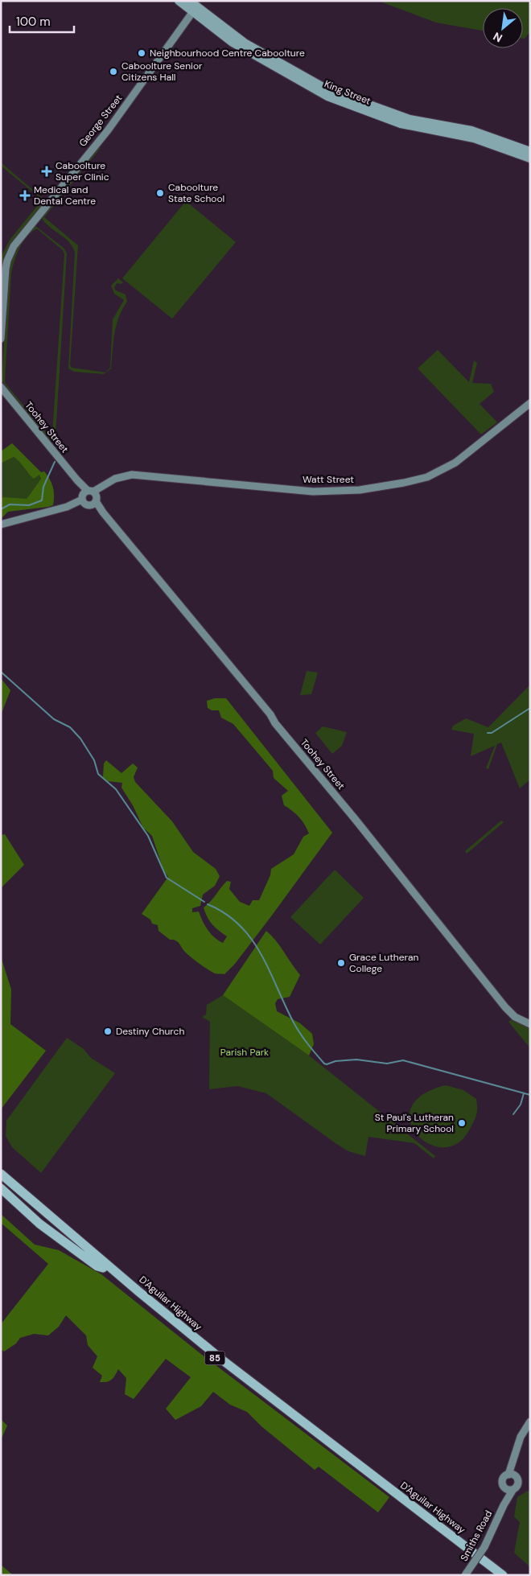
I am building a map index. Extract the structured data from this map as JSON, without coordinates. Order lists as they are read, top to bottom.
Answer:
{
  "streets": {
    "highway": ["D'Aguilar Highway", "85"],
    "main road": ["King Street"],
    "street": [
      "George Street",
      "Toohey Street",
      "Watt Street",
      "Smiths Road"
    ]
  },
  "crossings": [
    ["King Street", "George Street"],
    ["Toohey Street", "Watt Street"]
  ],
  "parks": ["Parish Park"],
  "places": {
    "other": [
      "Neighbourhood Centre Caboolture",
      "Caboolture Senior Citizens Hall",
      "Caboolture State School",
      "Grace Lutheran College",
      "Destiny Church",
      "St Paul's Lutheran Primary School"
    ],
    "health": ["Caboolture Super Clinic", "Medical and Dental Centre"]
  },
  "scale_bar": "100 m",
  "north": "bottom left"
}
